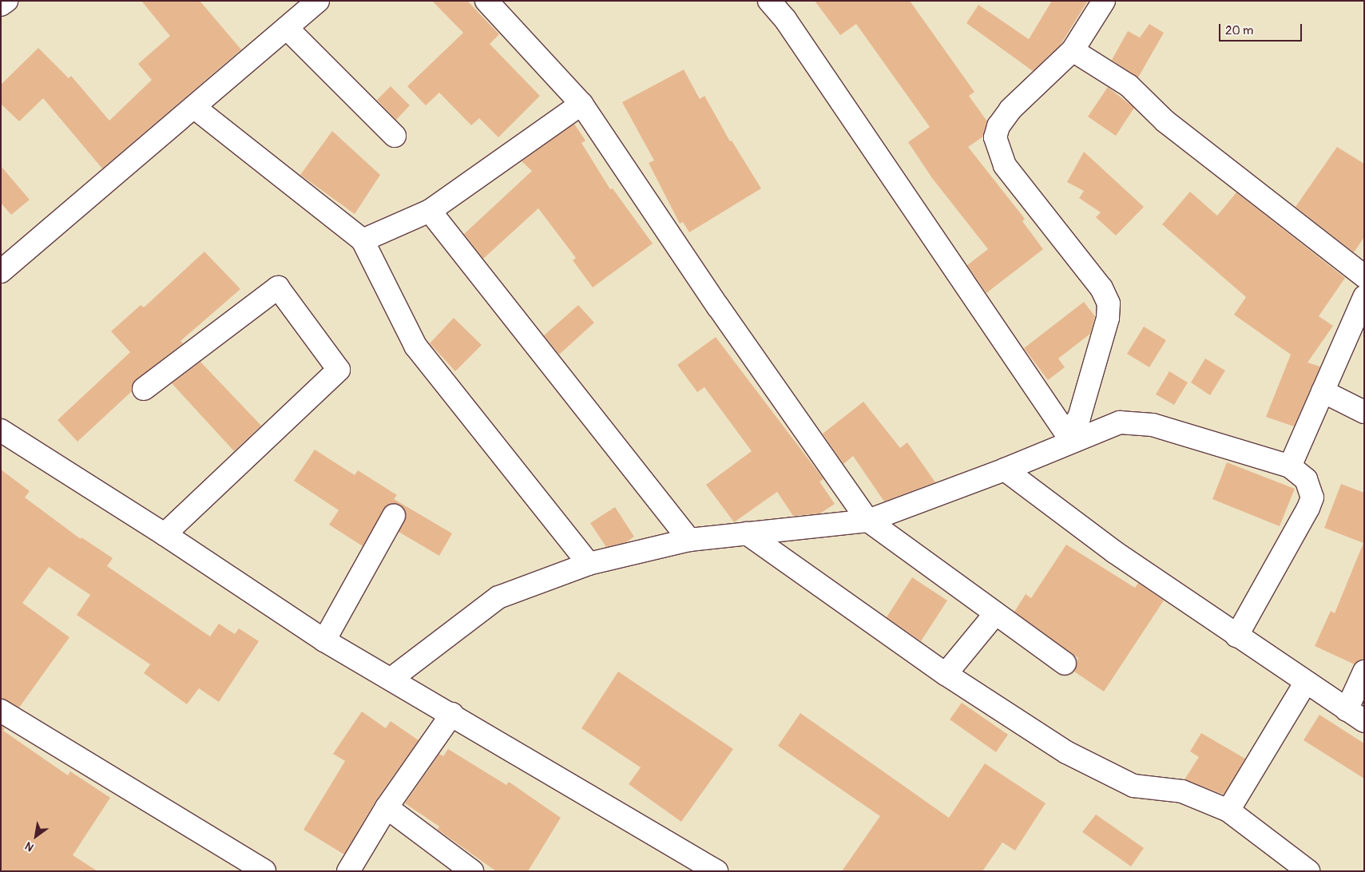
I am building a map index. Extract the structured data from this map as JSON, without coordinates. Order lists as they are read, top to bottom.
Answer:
{
  "scale_bar": "20 m",
  "north": "bottom left"
}
